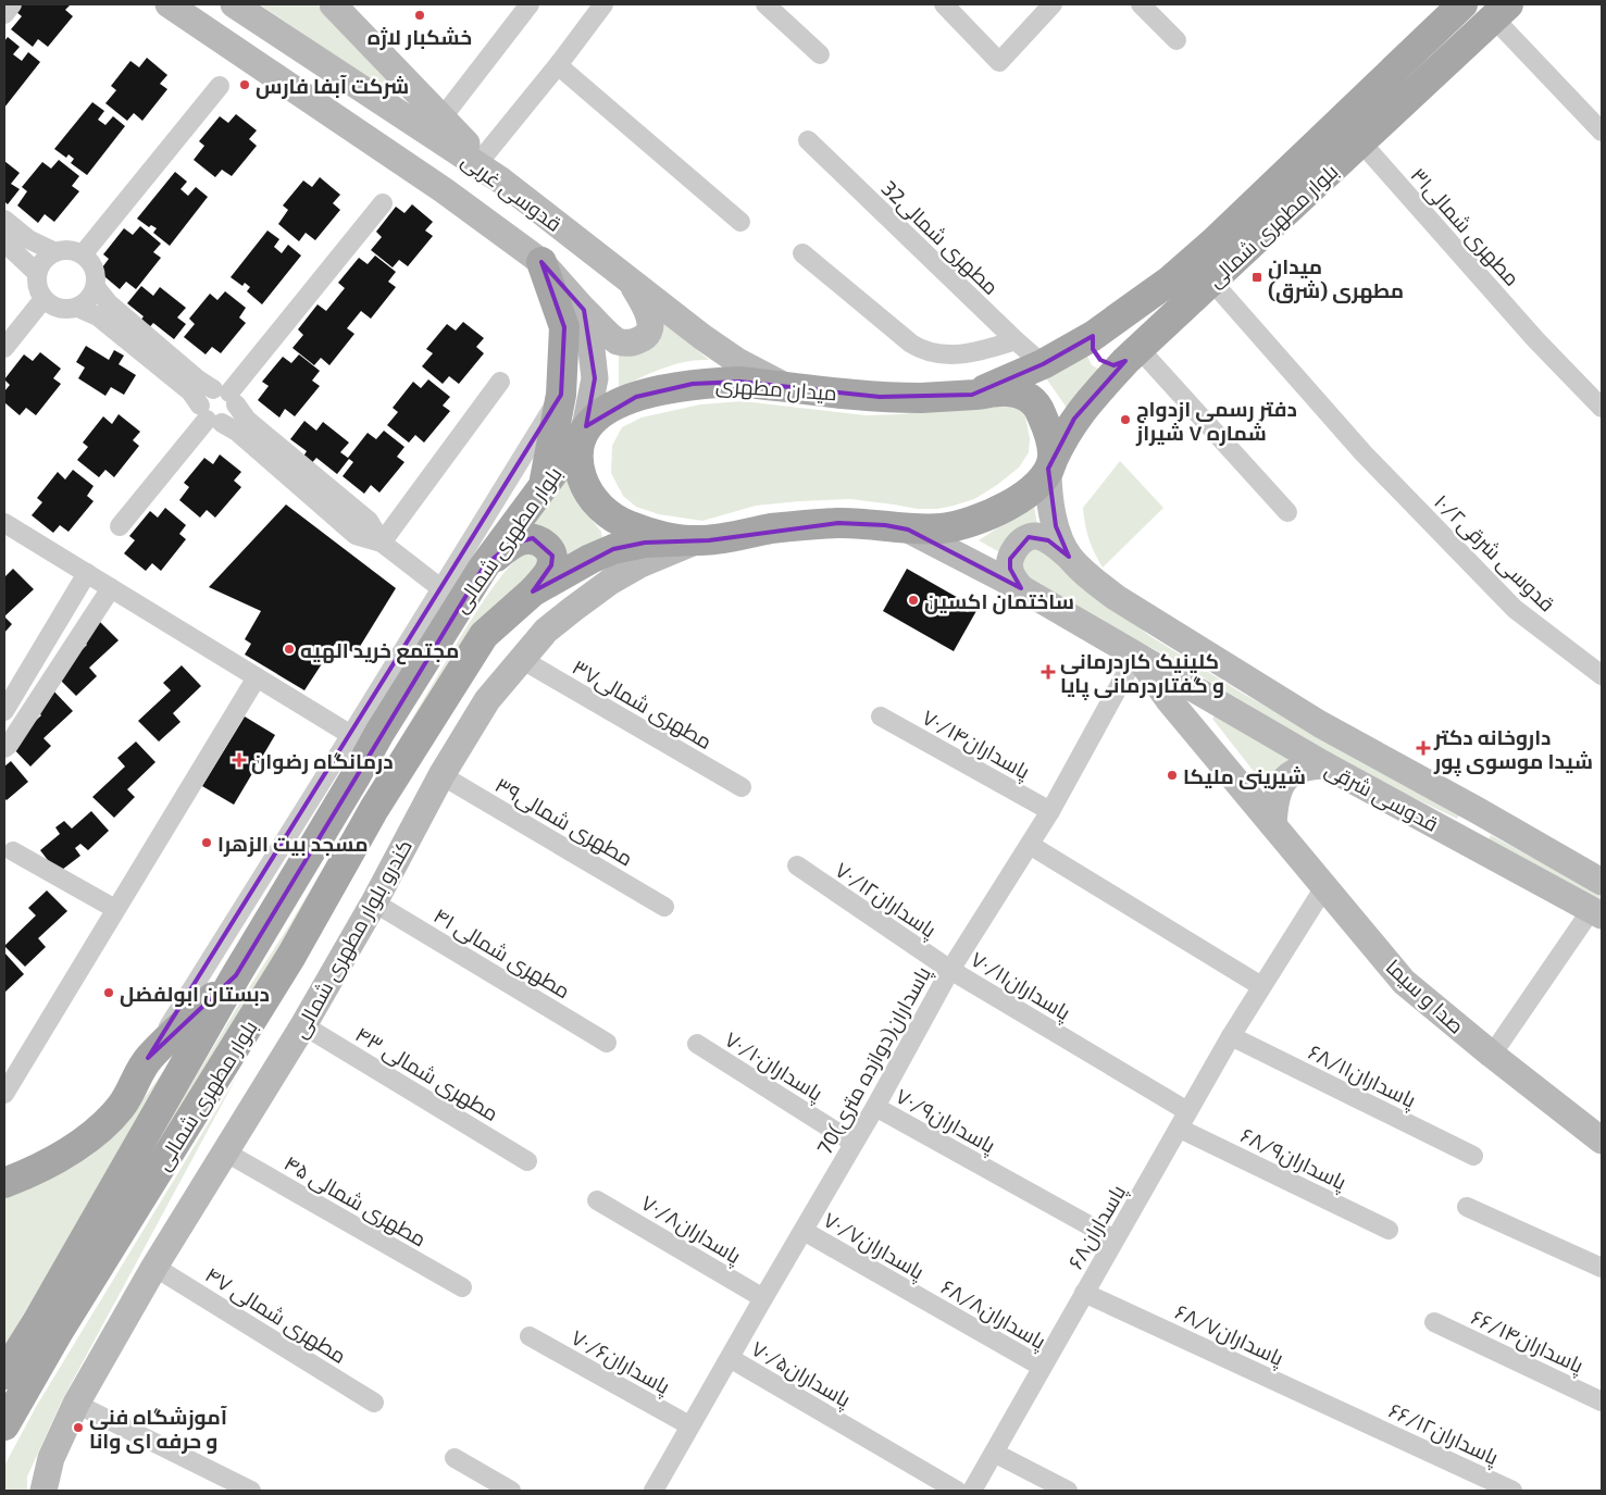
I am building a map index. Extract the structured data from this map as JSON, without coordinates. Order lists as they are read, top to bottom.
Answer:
{
  "streets": {
    "main road": [
      "قدوسی غربی",
      "بلوار مطهرى شمالى",
      "میدان مطهری",
      "بلوار مطهری شمالی",
      "قدوسی شرقی",
      "کندرو بلوار مطهری شمالی",
      "صدا و سیما"
    ],
    "street": [
      "مطهرى شمالى۳۱",
      "32مطهرى شمالى",
      "قدوسی شرقی۱۰/۲",
      "مطهرى شمالى۳۷",
      "پاسداران۷۰/۱۴",
      "مطهرى شمالى۳۹",
      "پاسداران۷۰/۱۲",
      "۴۱ مطهرى شمالى",
      "پاسداران۷۰/۱۱",
      "70پاسداران(دوازده متری)",
      "پاسداران۷۰/۱۰",
      "مطهرى شمالى ۴۳",
      "پاسداران۶۸/۱۱",
      "پاسداران۷۰/۹",
      "پاسداران۶۸/۹",
      "مطهرى شمالى ۴۵",
      "پاسداران۶۸",
      "پاسداران۷۰/۸",
      "پاسداران۷۰/۷",
      "پاسداران۶۸/۸",
      "مطهرى شمالى ۴۷",
      "پاسداران۶۸/۷",
      "پاسداران۶۶/۱۴",
      "پاسداران۷۰/۶",
      "پاسداران۷۰/۵",
      "پاسداران۶۶/۱۲"
    ]
  },
  "crossings": [
    ["قدوسی غربی", "میدان مطهری"],
    ["قدوسی غربی", "بلوار مطهری شمالی"],
    ["بلوار مطهرى شمالى", "مطهرى شمالى۳۱"],
    ["بلوار مطهرى شمالى", "32مطهرى شمالى"],
    ["بلوار مطهرى شمالى", "میدان مطهری"],
    ["بلوار مطهرى شمالى", "قدوسی شرقی۱۰/۲"],
    ["بلوار مطهرى شمالى", "قدوسی شرقی"],
    ["میدان مطهری", "بلوار مطهری شمالی"],
    ["میدان مطهری", "قدوسی شرقی"],
    ["بلوار مطهری شمالی", "کندرو بلوار مطهری شمالی"],
    ["مطهرى شمالى۳۷", "کندرو بلوار مطهری شمالی"],
    ["پاسداران۷۰/۱۴", "70پاسداران(دوازده متری)"],
    ["قدوسی شرقی", "صدا و سیما"],
    ["قدوسی شرقی", "70پاسداران(دوازده متری)"],
    ["مطهرى شمالى۳۹", "کندرو بلوار مطهری شمالی"],
    ["پاسداران۷۰/۱۲", "پاسداران۷۰/۱۱"],
    ["پاسداران۷۰/۱۲", "70پاسداران(دوازده متری)"],
    ["کندرو بلوار مطهری شمالی", "۴۱ مطهرى شمالى"],
    ["کندرو بلوار مطهری شمالی", "مطهرى شمالى ۴۳"],
    ["کندرو بلوار مطهری شمالی", "مطهرى شمالى ۴۵"],
    ["کندرو بلوار مطهری شمالی", "مطهرى شمالى ۴۷"],
    ["پاسداران۷۰/۱۱", "70پاسداران(دوازده متری)"],
    ["پاسداران۷۰/۱۱", "پاسداران۶۸/۹"],
    ["پاسداران۷۰/۱۱", "پاسداران۶۸"],
    ["صدا و سیما", "70پاسداران(دوازده متری)"],
    ["صدا و سیما", "پاسداران۶۸"],
    ["70پاسداران(دوازده متری)", "پاسداران۷۰/۱۰"],
    ["70پاسداران(دوازده متری)", "پاسداران۷۰/۹"],
    ["70پاسداران(دوازده متری)", "پاسداران۷۰/۸"],
    ["70پاسداران(دوازده متری)", "پاسداران۷۰/۷"],
    ["70پاسداران(دوازده متری)", "پاسداران۷۰/۶"],
    ["70پاسداران(دوازده متری)", "پاسداران۷۰/۵"],
    ["پاسداران۶۸/۱۱", "پاسداران۶۸"],
    ["پاسداران۷۰/۹", "پاسداران۶۸"],
    ["پاسداران۶۸/۹", "پاسداران۶۸"],
    ["پاسداران۶۸", "پاسداران۶۸/۸"],
    ["پاسداران۶۸", "پاسداران۶۸/۷"],
    ["پاسداران۷۰/۷", "پاسداران۶۸/۸"],
    ["پاسداران۶۸/۷", "پاسداران۶۶/۱۲"]
  ],
  "places": {
    "other": [
      "خشکبار لاژه",
      "شرکت آبفا فارس",
      "دفتر رسمی ازدواج شماره ۷ شیراز",
      "ساختمان اکسین",
      "مجتمع خرید الهیه",
      "شیرینى ملیکا",
      "مسجد بیت الزهرا",
      "دبستان ابولفضل",
      "آموزشگاه فنی و حرفه ای وانا"
    ],
    "transit": ["میدان مطهری (شرق)"],
    "health": ["کلینیک کاردرمانی و گفتاردرمانی پایا", "داروخانه دکتر شیدا موسوی پور", "درمانگاه رضوان"]
  }
}
